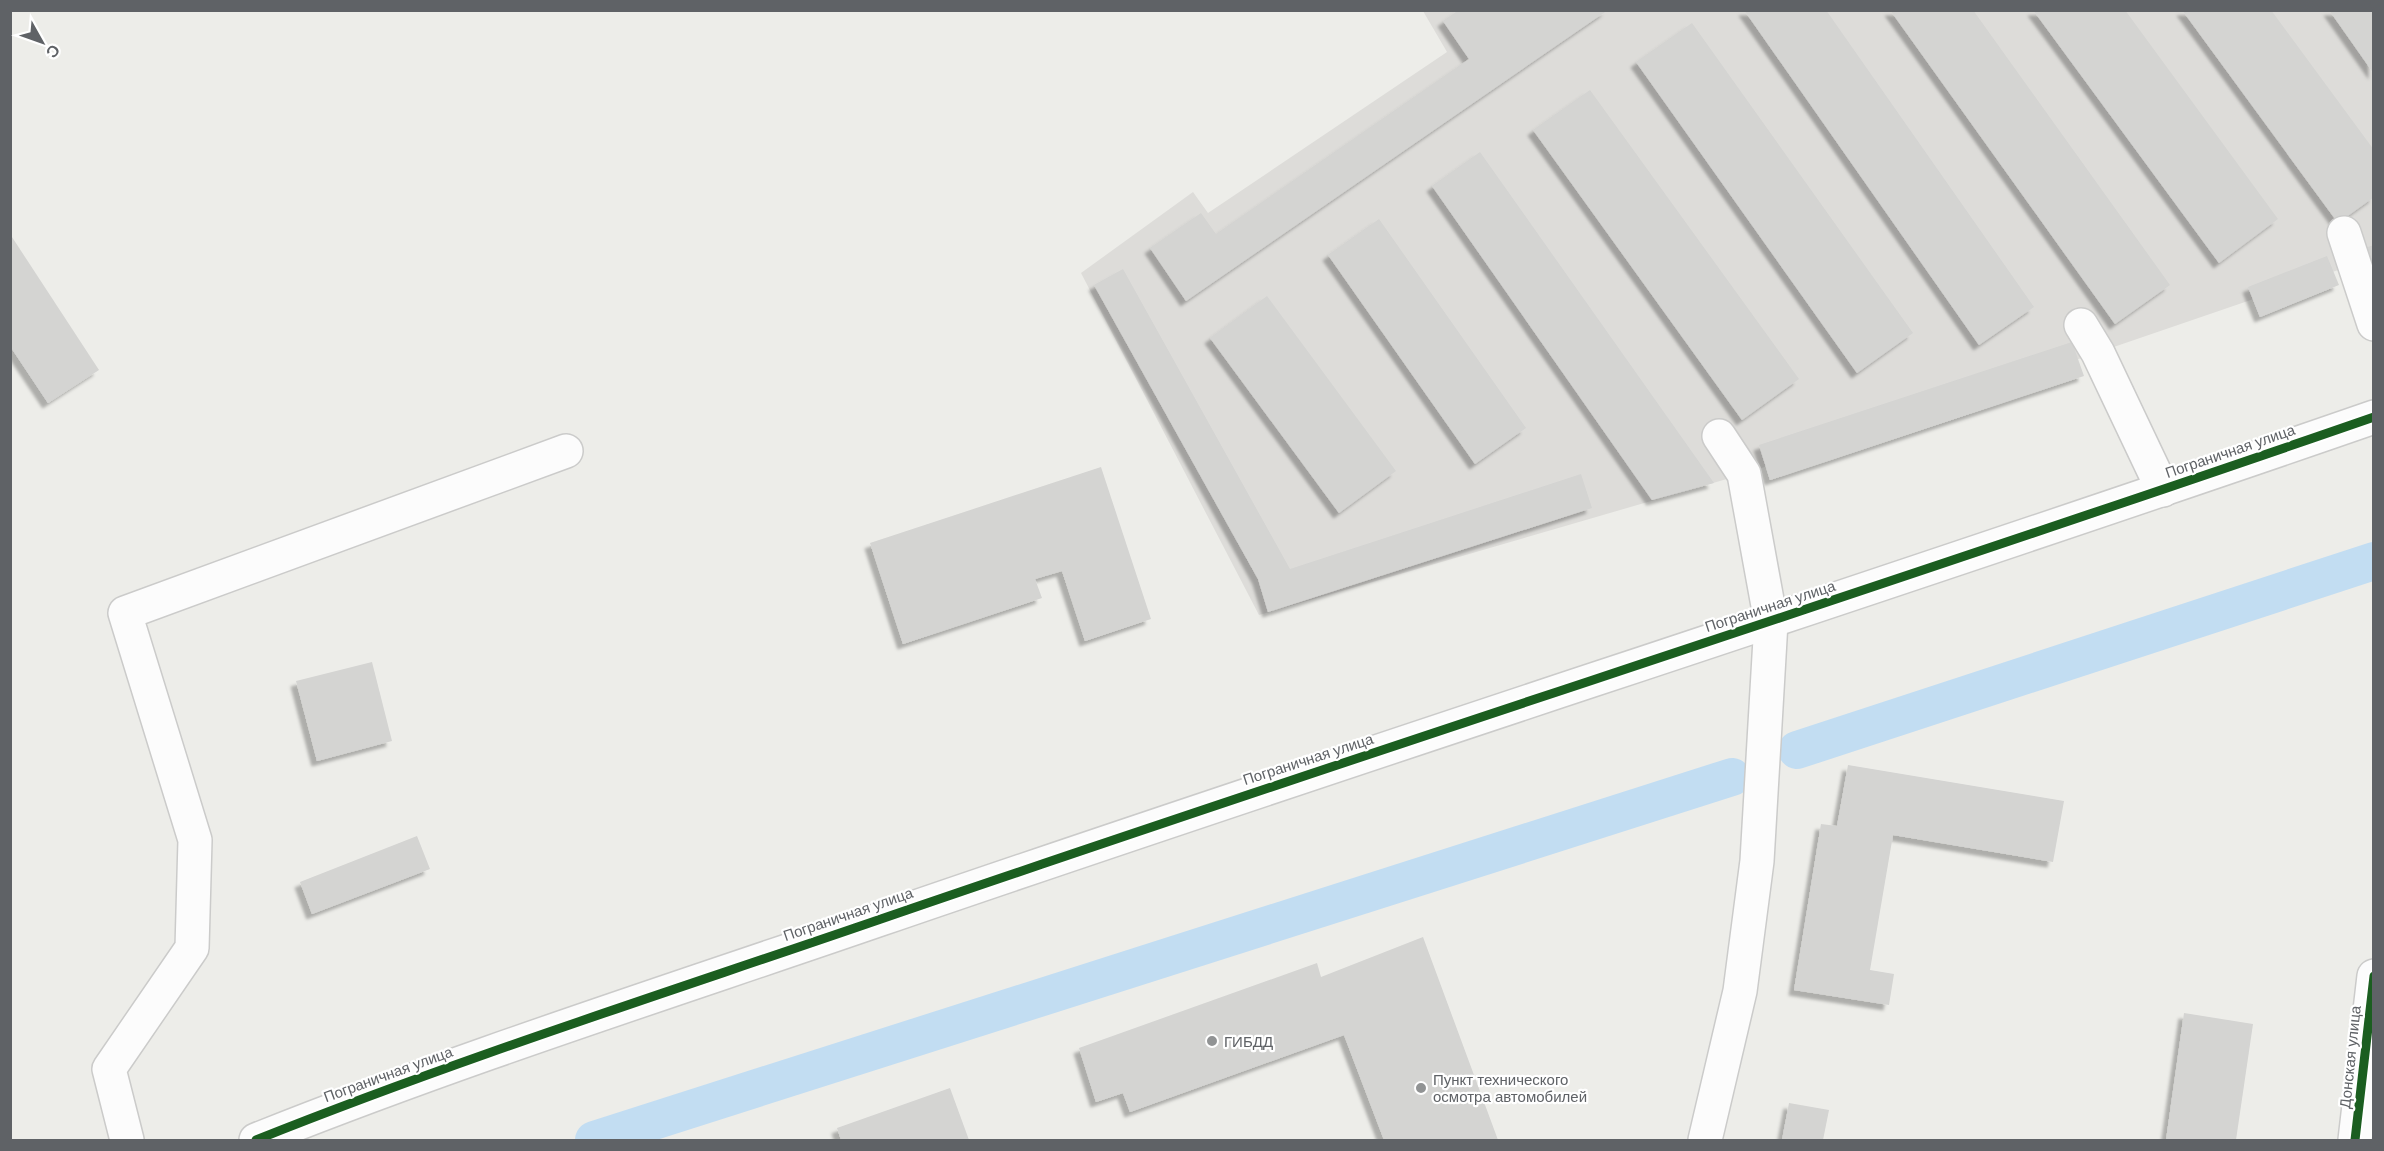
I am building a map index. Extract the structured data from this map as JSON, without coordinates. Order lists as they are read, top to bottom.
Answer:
{
  "streets": {
    "street": ["Пограничная улица", "Донская улица"]
  },
  "places": ["ГИБДД", "Пункт технического осмотра автомобилей"],
  "north": "bottom right"
}
